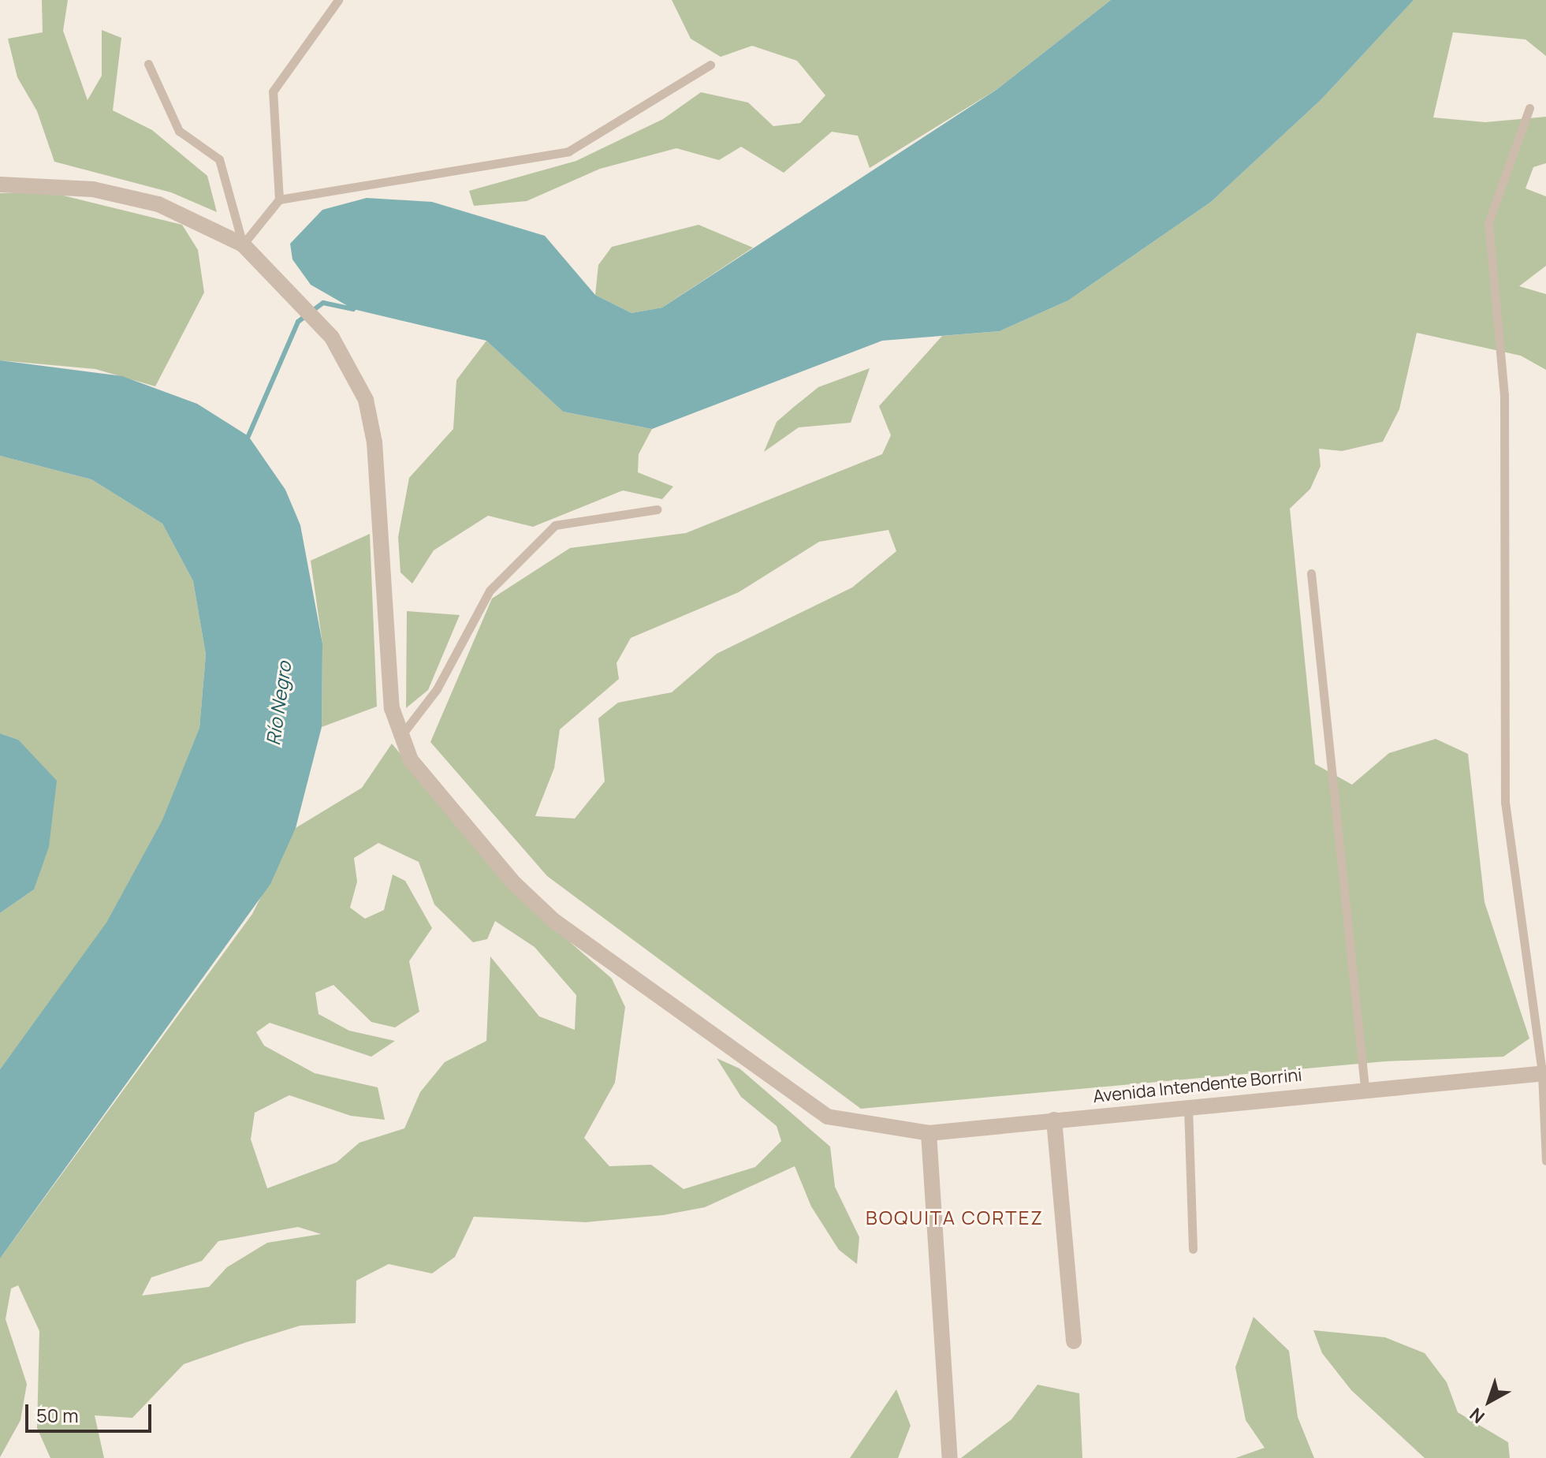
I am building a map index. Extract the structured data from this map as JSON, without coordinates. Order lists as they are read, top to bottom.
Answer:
{
  "streets": {
    "street": ["Avenida Intendente Borrini"]
  },
  "districts": ["BOQUITA CORTEZ"],
  "water": ["Río Negro"],
  "scale_bar": "50 m",
  "north": "bottom left"
}
